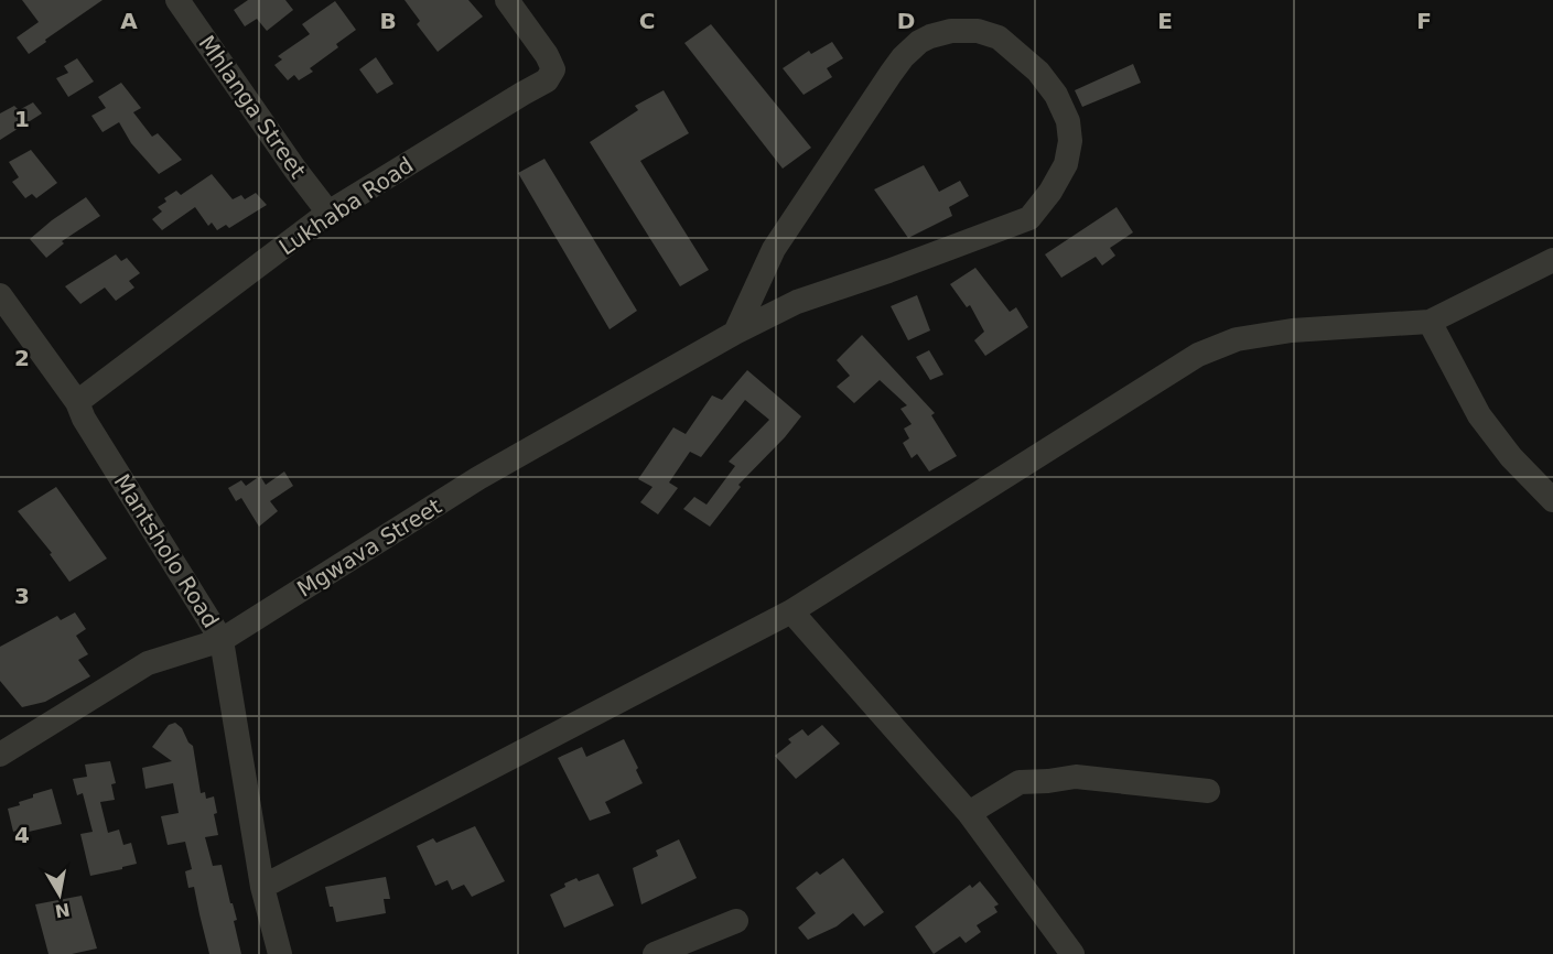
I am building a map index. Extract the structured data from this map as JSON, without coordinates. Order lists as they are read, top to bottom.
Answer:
{
  "streets": {
    "street": [
      "Mhlanga Street",
      "Lukhaba Road",
      "Mgwava Street",
      "Mantsholo Road"
    ]
  },
  "crossings": [
    ["Mhlanga Street", "Lukhaba Road"],
    ["Lukhaba Road", "Mantsholo Road"],
    ["Mgwava Street", "Mantsholo Road"]
  ],
  "north": "bottom",
  "grid": {
    "columns": [
      "A",
      "B",
      "C",
      "D",
      "E",
      "F"
    ],
    "rows": [
      "1",
      "2",
      "3",
      "4"
    ]
  }
}
